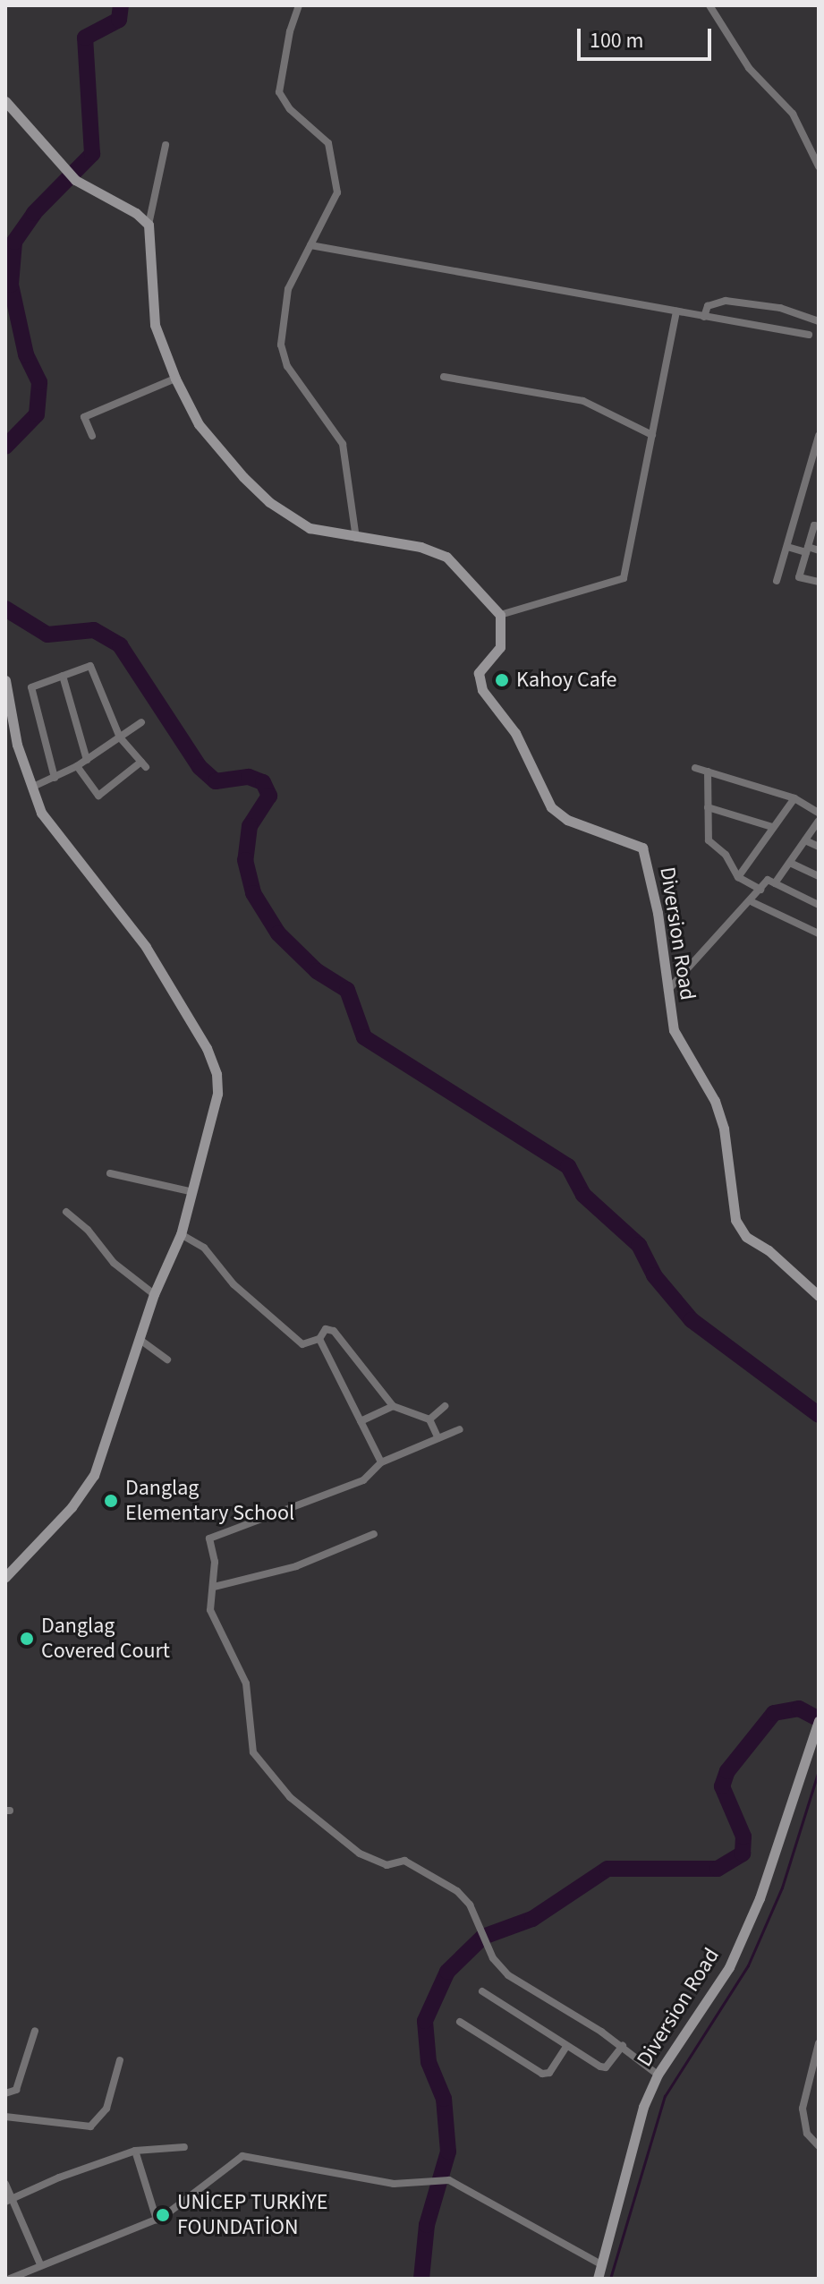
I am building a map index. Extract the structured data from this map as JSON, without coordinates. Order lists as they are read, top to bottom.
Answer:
{
  "streets": {
    "street": ["Diversion Road"]
  },
  "places": [
    "Kahoy Cafe",
    "Danglag Elementary School",
    "Danglag Covered Court",
    "UNİCEP TURKİYE FOUNDATİON"
  ],
  "scale_bar": "100 m"
}
